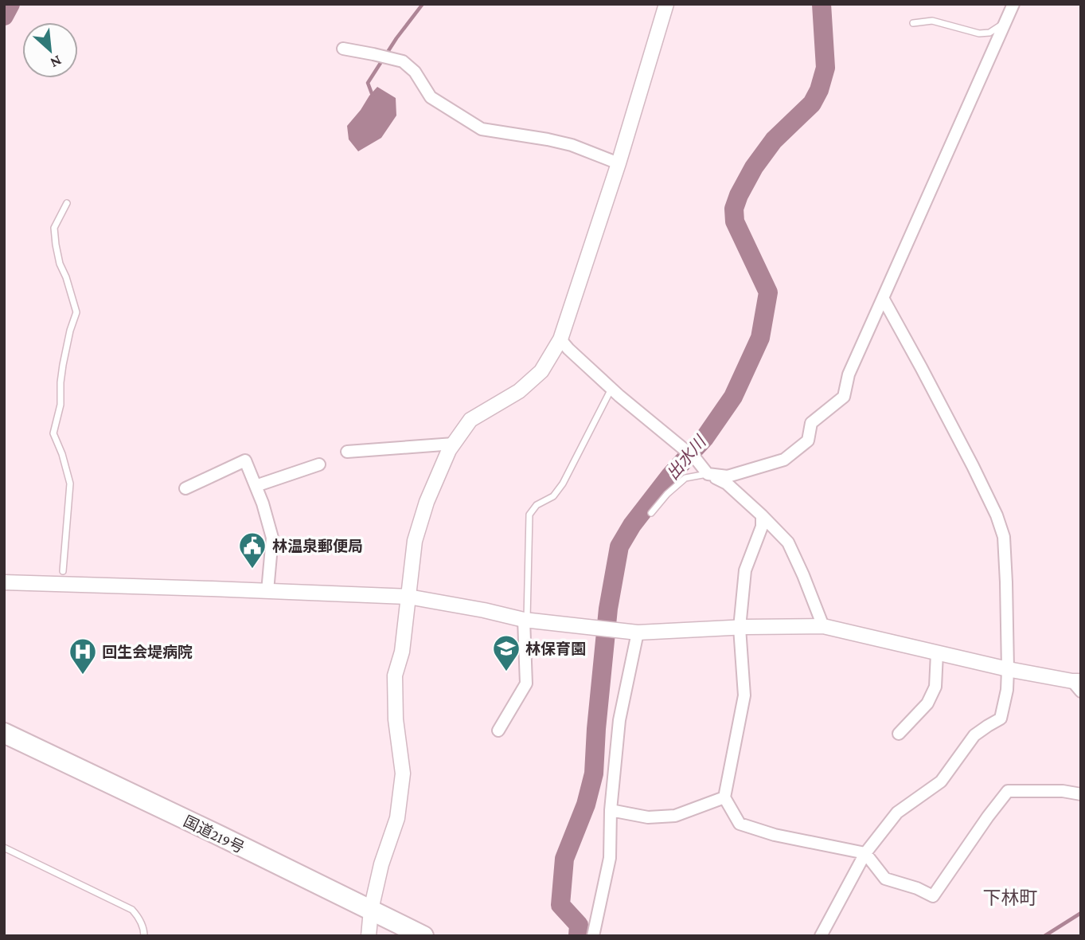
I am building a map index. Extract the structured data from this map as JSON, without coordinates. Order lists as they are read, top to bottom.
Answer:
{
  "streets": {
    "highway": ["国道219号"]
  },
  "districts": ["下林町"],
  "water": ["出水川"],
  "places": {
    "public building": ["林温泉郵便局"],
    "school or university": ["林保育園"],
    "hospital": ["回生会堤病院"]
  },
  "north": "bottom right"
}
